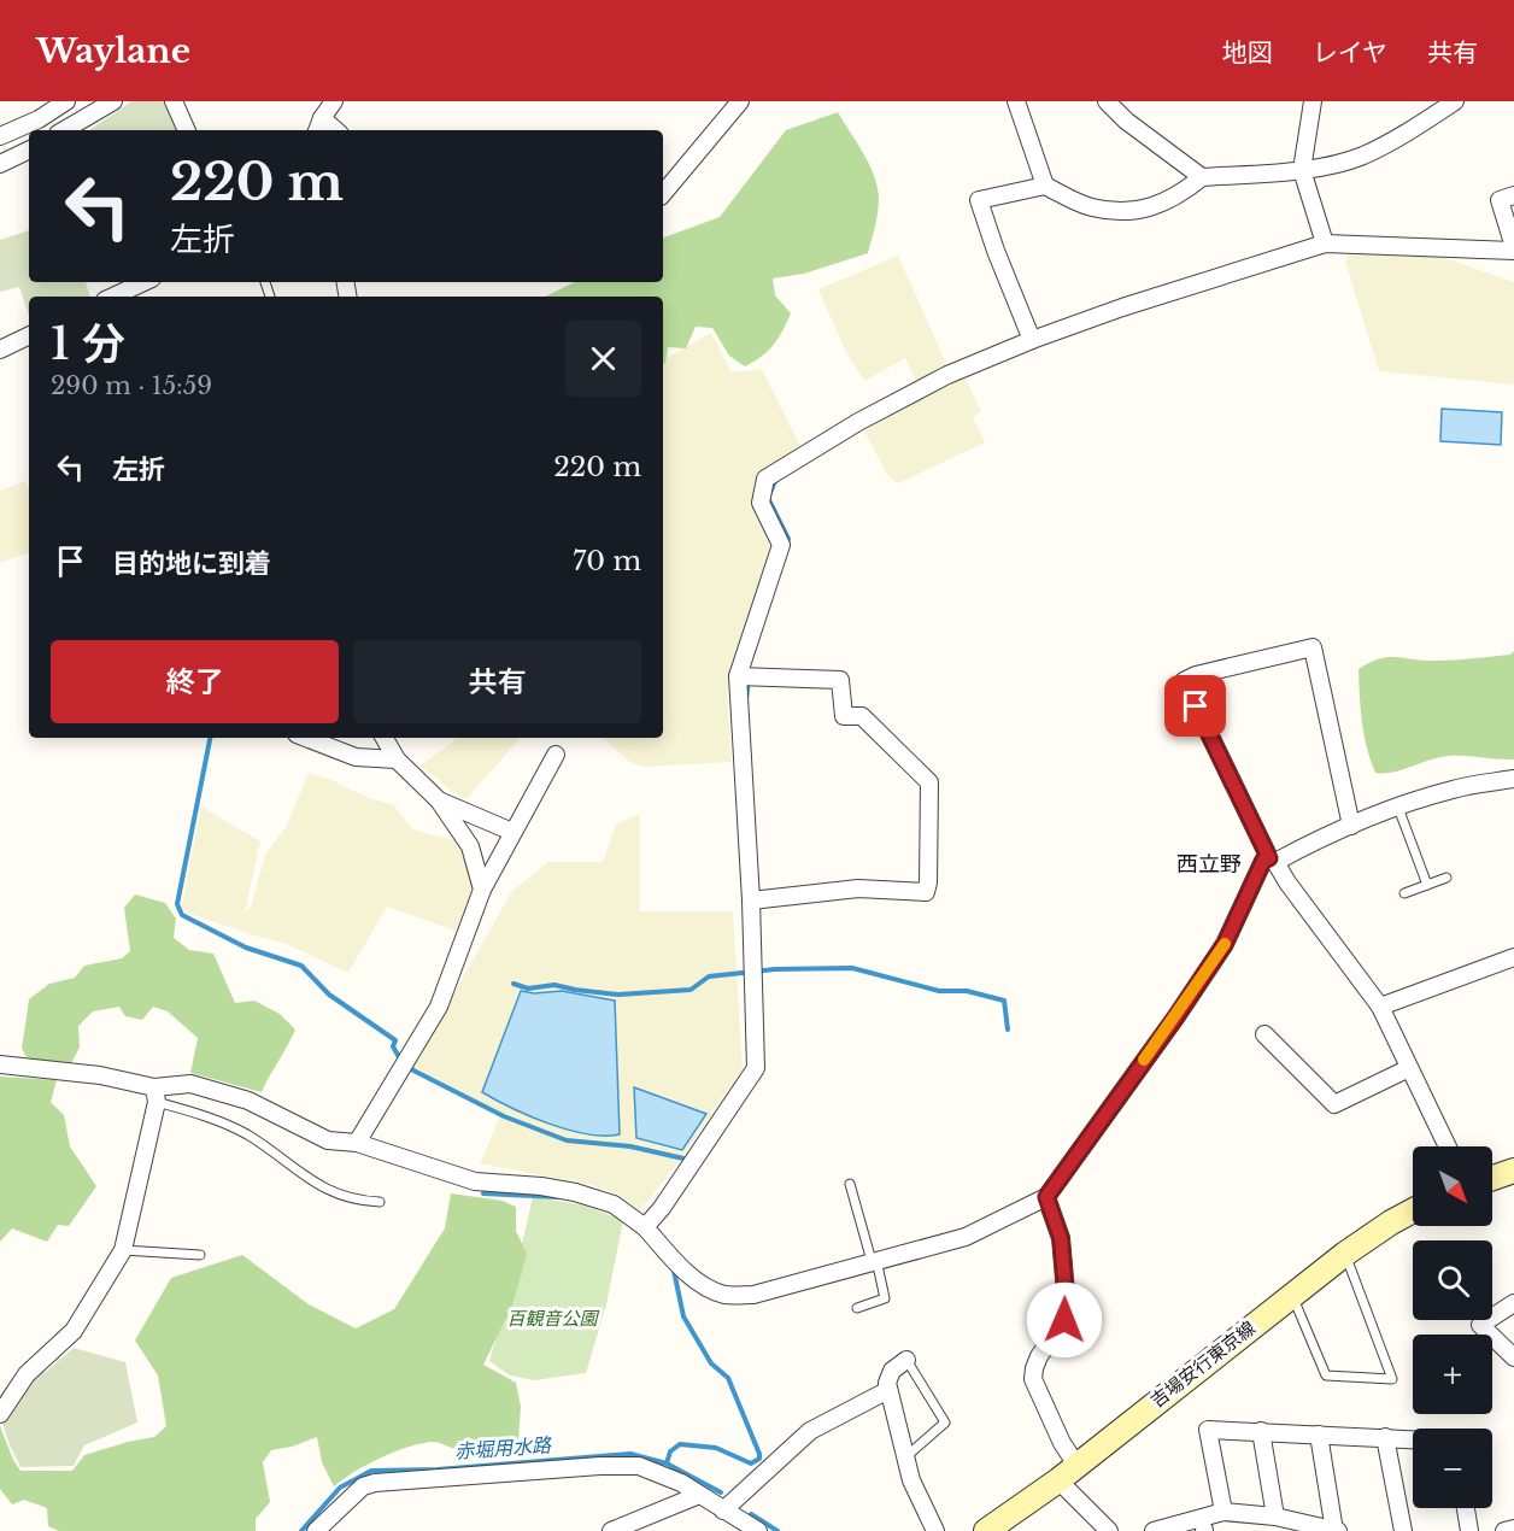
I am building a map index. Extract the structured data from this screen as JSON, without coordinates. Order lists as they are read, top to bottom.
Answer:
{
  "streets": {
    "main road": ["吉場安行東京線"]
  },
  "districts": ["西立野"],
  "water": ["赤堀用水路"],
  "parks": ["百観音公園"],
  "north": "bottom right",
  "page": {
    "header": "Waylane",
    "nav": ["地図", "レイヤ", "共有"],
    "turn": ["220 m", "左折"],
    "heading": ["1 分", "290 m · 15:59"],
    "list": [
      {
        "name": "左折",
        "value": "220 m"
      },
      {
        "name": "目的地に到着",
        "value": "70 m"
      }
    ],
    "buttons": ["終了", "共有"],
    "map_buttons": ["+", "−"]
  }
}
